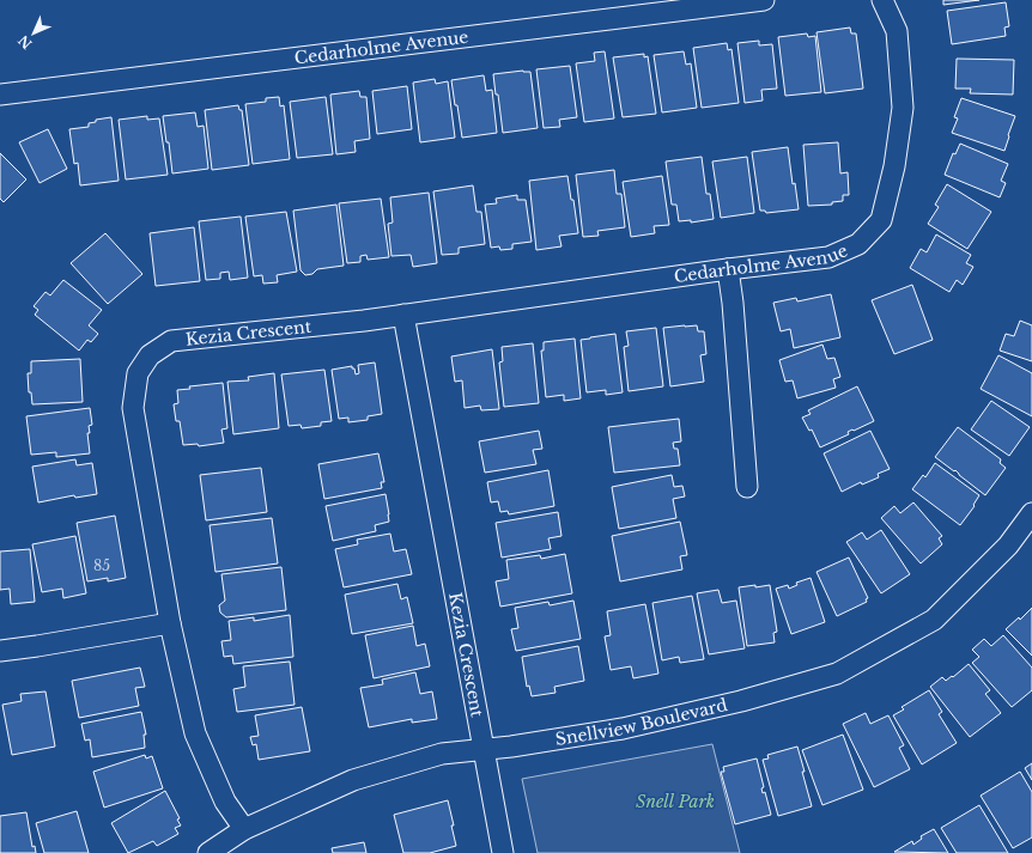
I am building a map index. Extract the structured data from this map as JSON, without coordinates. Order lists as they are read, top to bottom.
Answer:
{
  "streets": {
    "street": ["Cedarholme Avenue", "Kezia Crescent", "Snellview Boulevard"]
  },
  "crossings": [
    ["Cedarholme Avenue", "Kezia Crescent"],
    ["Kezia Crescent", "Snellview Boulevard"]
  ],
  "parks": ["Snell Park"],
  "house_numbers": ["85"],
  "north": "bottom left"
}
